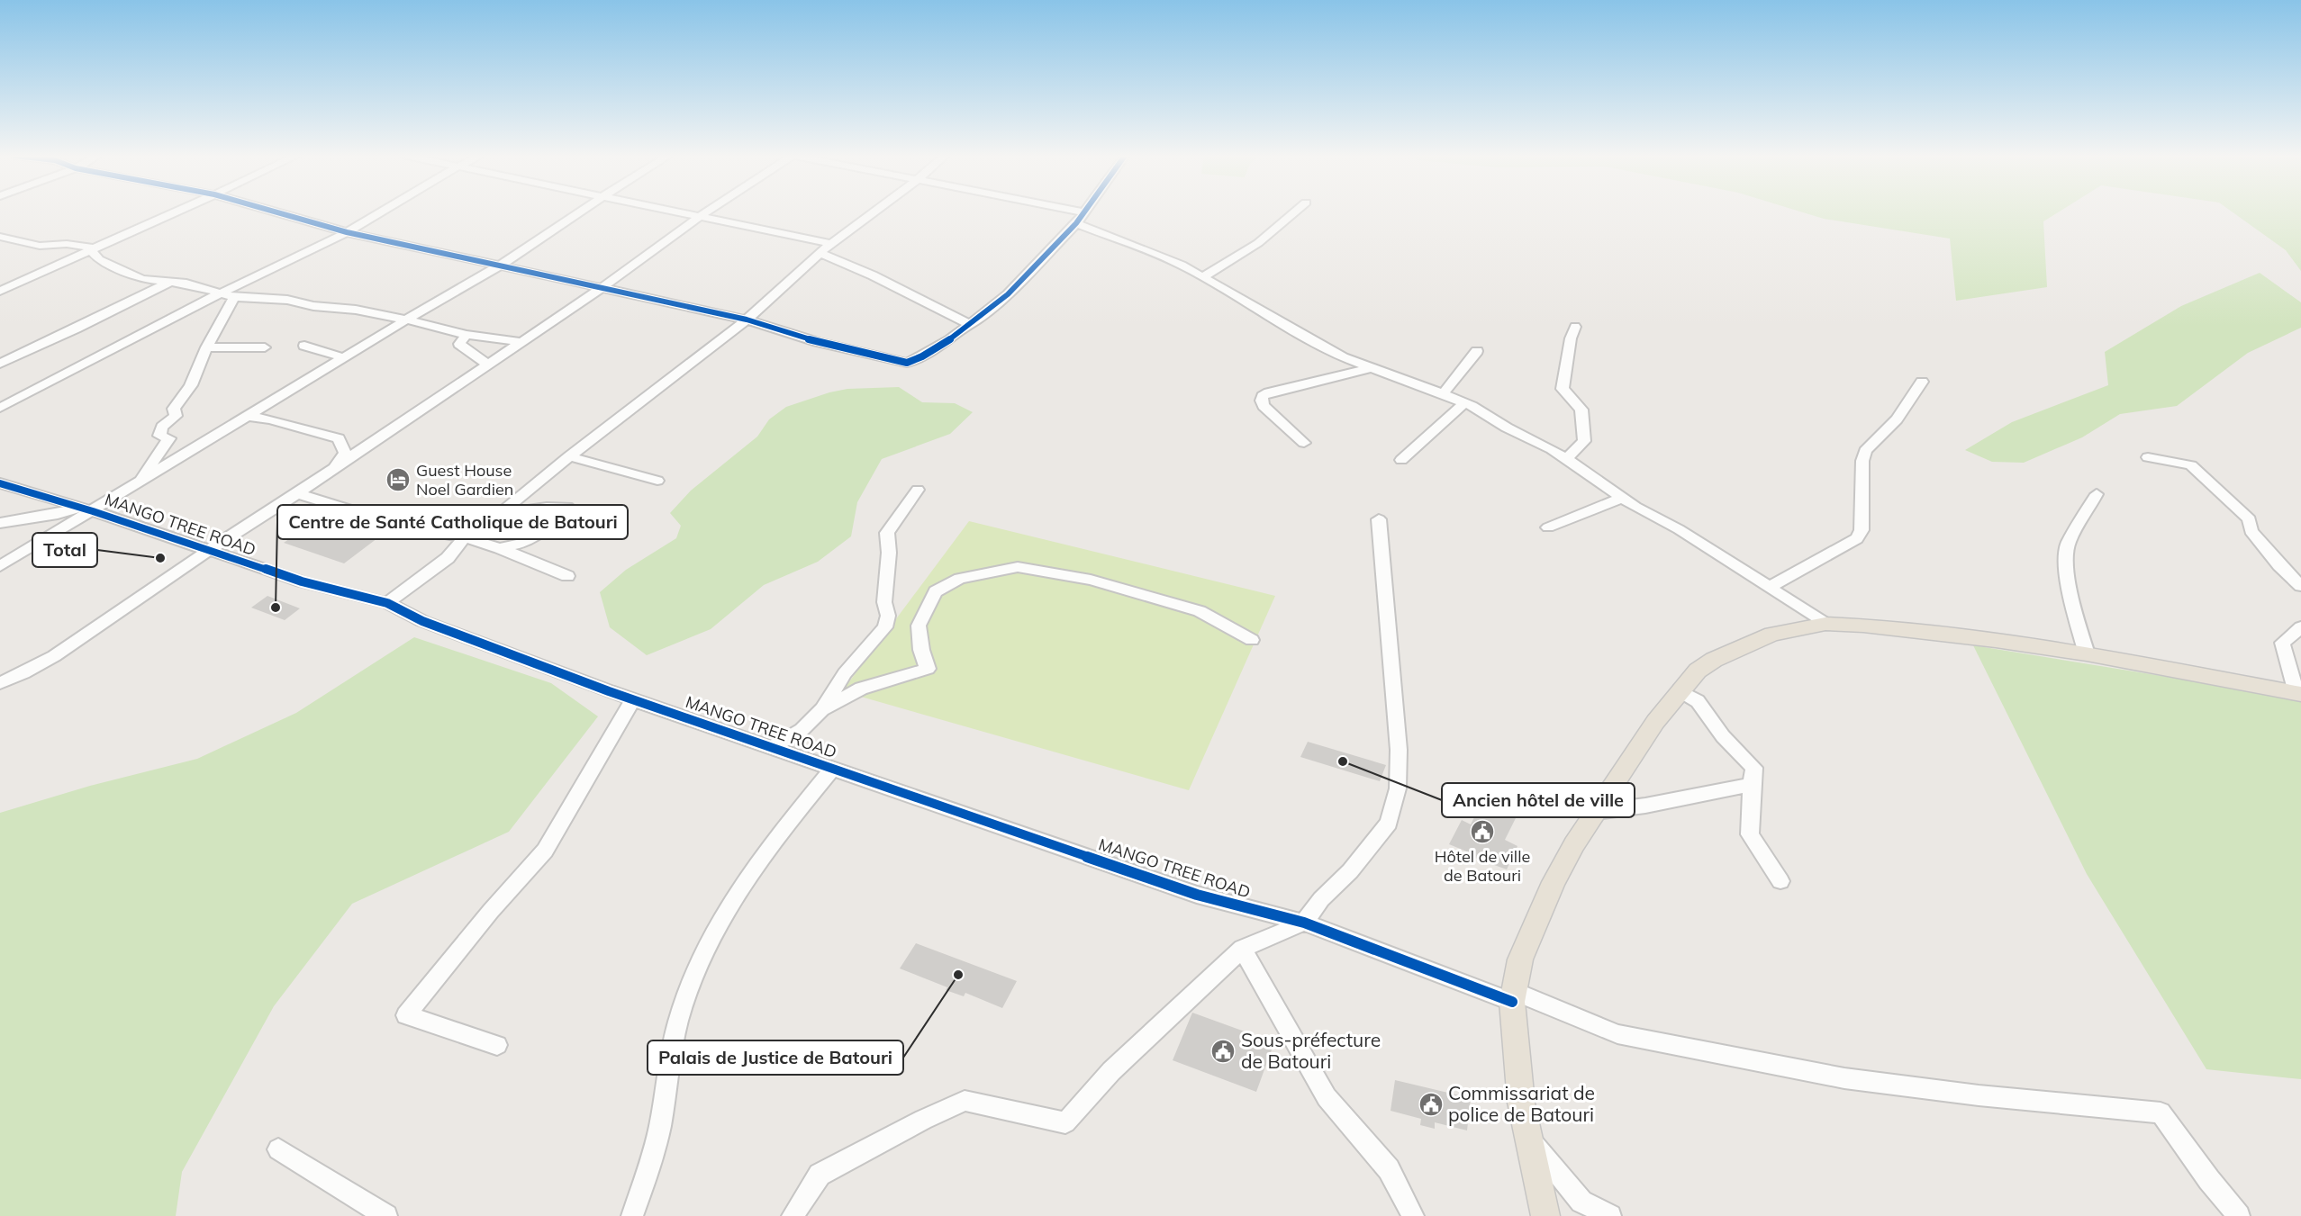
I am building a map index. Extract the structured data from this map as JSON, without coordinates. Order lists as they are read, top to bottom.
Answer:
{
  "streets": {
    "street": ["MANGO TREE ROAD"]
  },
  "places": {
    "hotel": ["Guest House Noel Gardien"],
    "other": [
      "Total",
      "Centre de Santé Catholique de Batouri",
      "Ancien hôtel de ville",
      "Palais de Justice de Batouri"
    ],
    "public building": ["Hôtel de ville de Batouri", "Sous-préfecture de Batouri", "Commissariat de police de Batouri"]
  }
}
